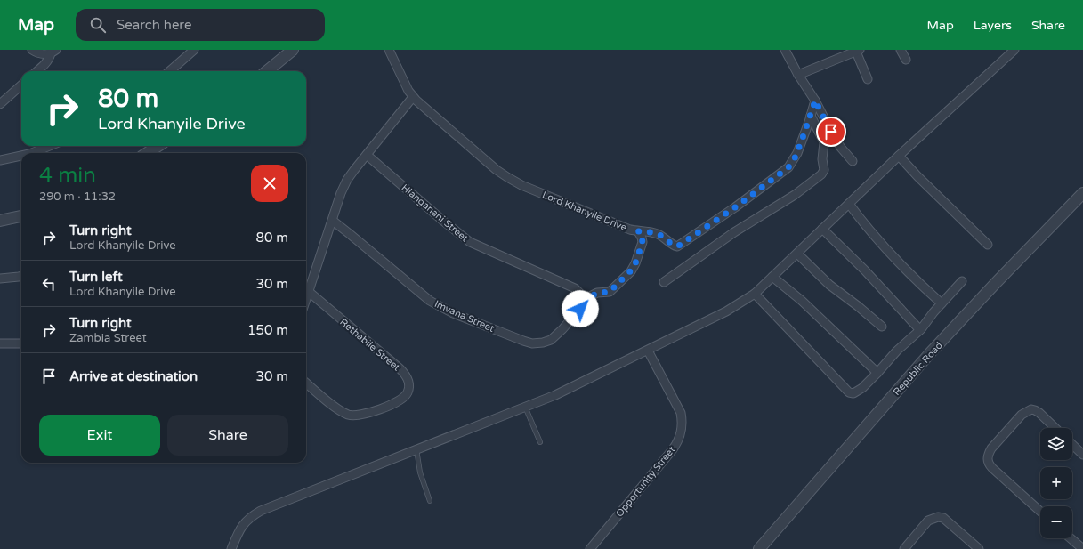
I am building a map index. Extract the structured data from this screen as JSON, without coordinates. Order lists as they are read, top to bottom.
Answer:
{
  "streets": {
    "street": [
      "Lord Khanyile Drive",
      "Hlanganani Street",
      "Imvana Street",
      "Rethabile Street",
      "Republic Road",
      "Opportunity Street"
    ]
  },
  "crossings": [
    ["Hlanganani Street", "Imvana Street"]
  ],
  "page": {
    "header": "Map",
    "search": "Search here",
    "nav": ["Map", "Layers", "Share"],
    "turn": ["80 m", "Lord Khanyile Drive"],
    "heading": ["4 min", "290 m · 11:32"],
    "list": [
      {
        "name": "Turn right",
        "note": "Lord Khanyile Drive",
        "value": "80 m"
      },
      {
        "name": "Turn left",
        "note": "Lord Khanyile Drive",
        "value": "30 m"
      },
      {
        "name": "Turn right",
        "note": "Zambia Street",
        "value": "150 m"
      },
      {
        "name": "Arrive at destination",
        "value": "30 m"
      }
    ],
    "buttons": ["Exit", "Share"],
    "map_buttons": ["+", "−"]
  }
}
